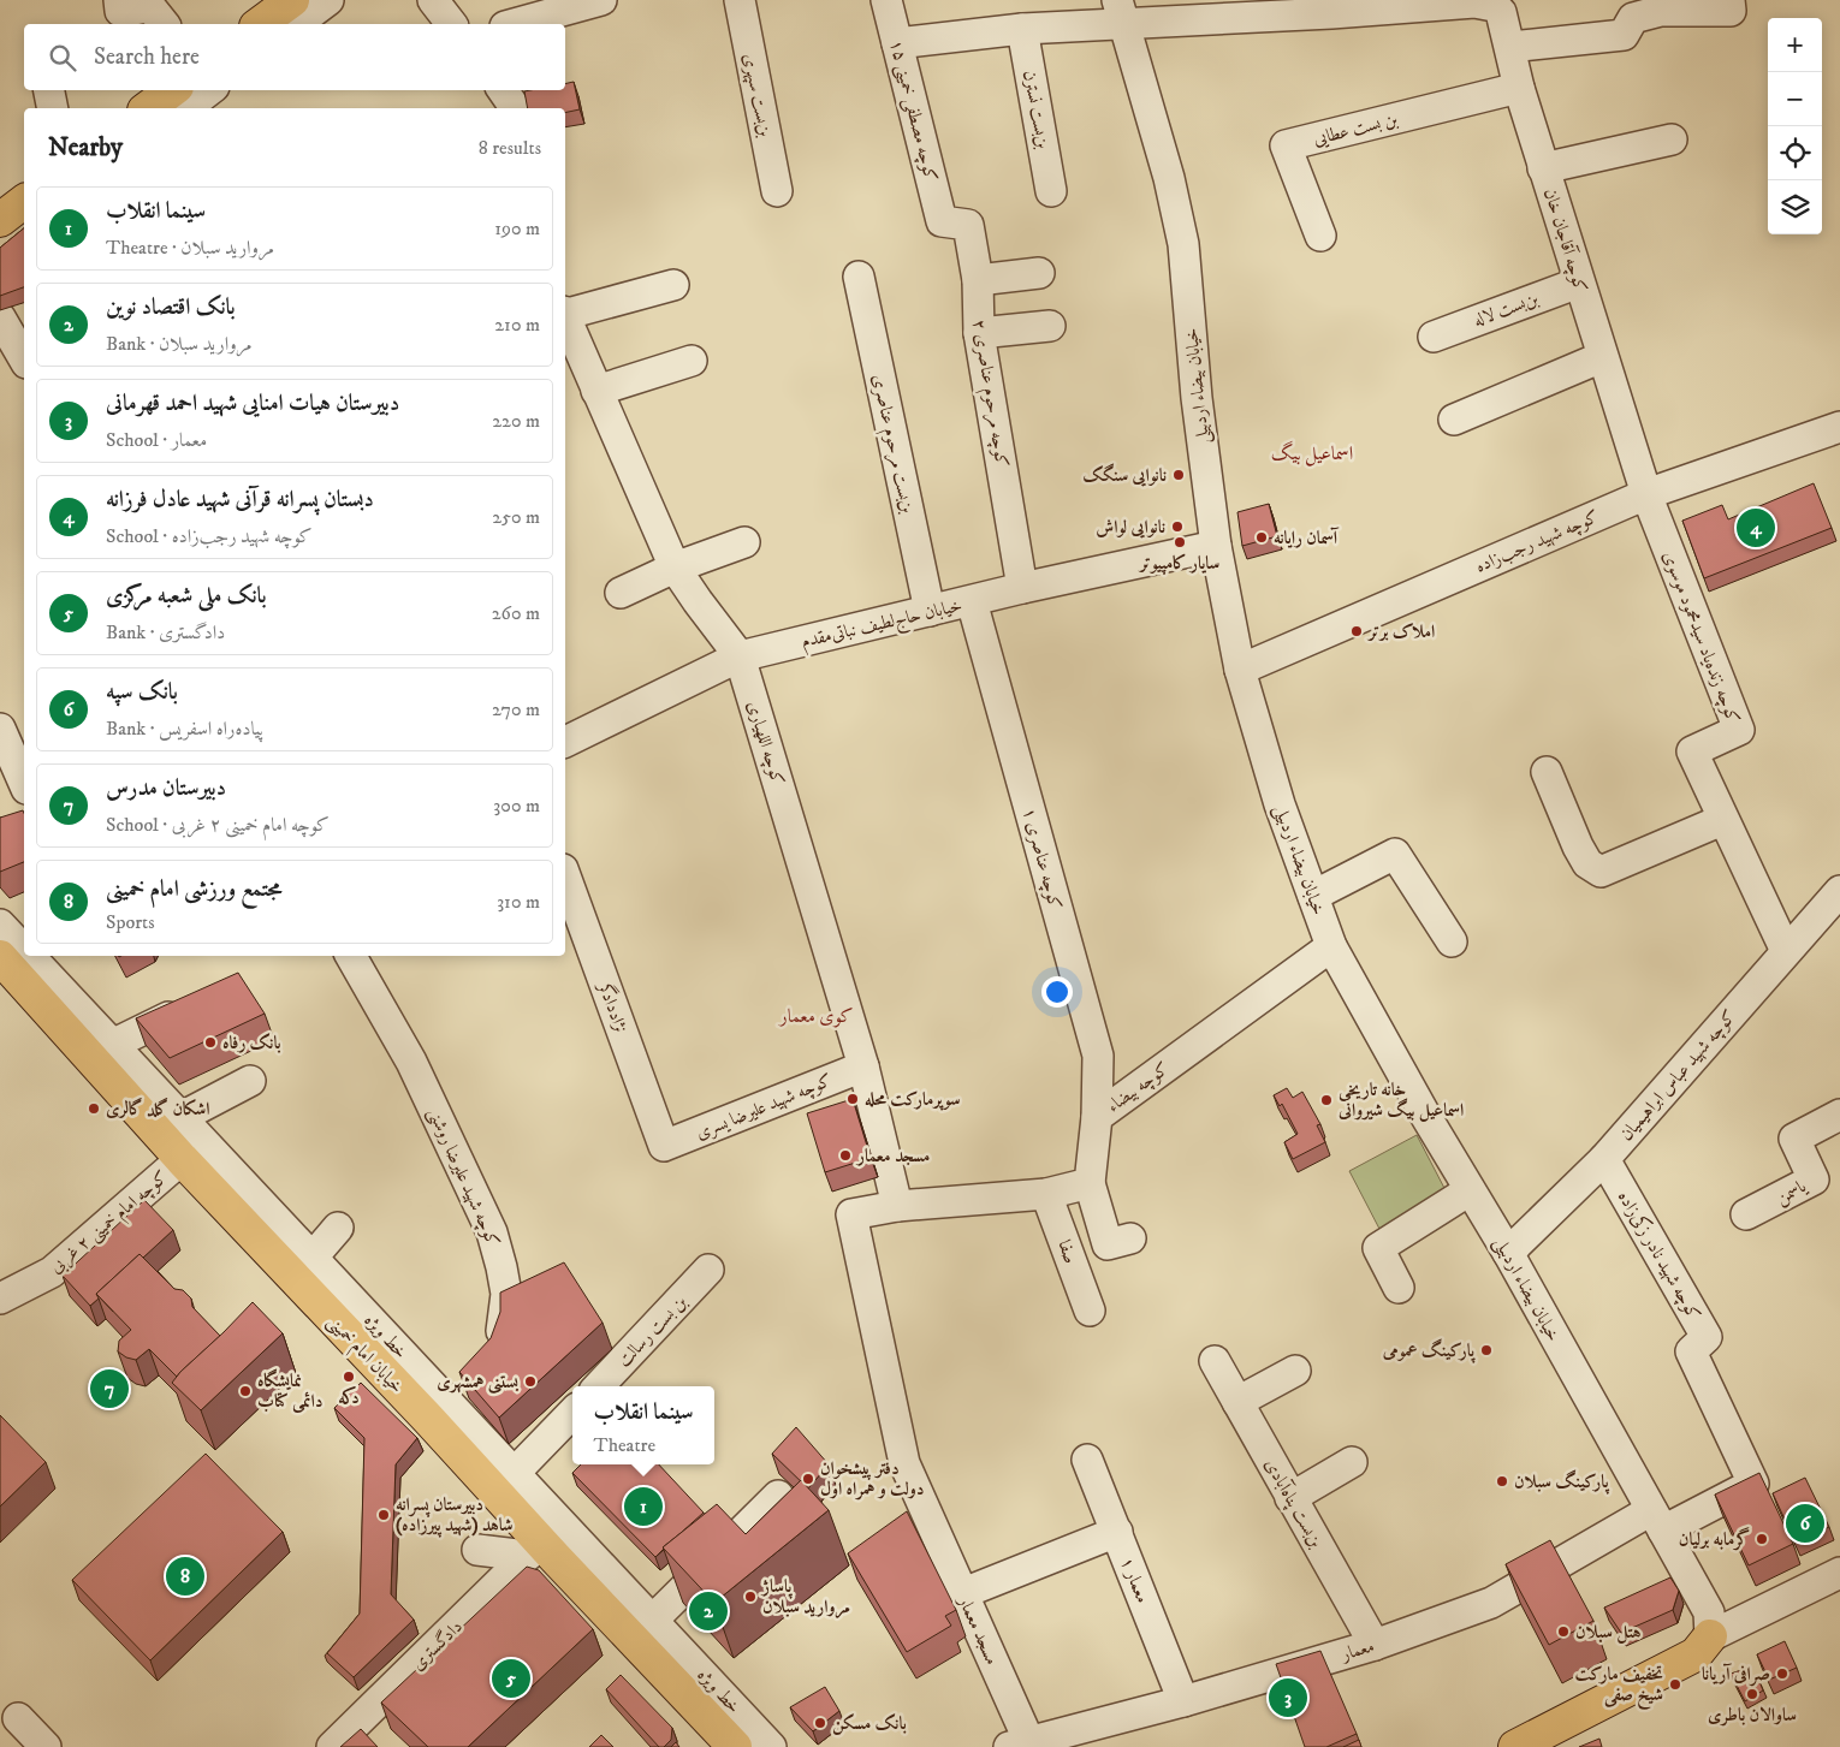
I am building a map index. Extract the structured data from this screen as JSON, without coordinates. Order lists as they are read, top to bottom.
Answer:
{
  "streets": {
    "main road": ["خیابان امام خمینی"],
    "street": [
      "بن‌بست سپهری",
      "بن‌بست نسترن",
      "کوچه مصطفی خمینی ۱۵",
      "بن بست عطایی",
      "کوچه آقاجان خان",
      "بن‌بست لاله",
      "خیابان بیضاء اردبیلی",
      "کوچه مرحوم عناصری ۲",
      "بن‌بست مرحوم عناصری",
      "کوچه شهید رجب‌زاده",
      "خیابان حاج‌لطیف نباتی‌مقدم",
      "کوچه زنده‌یاد سیدمحمود موسوی",
      "کوچه اللهیاری",
      "کوچه عناصری ۱",
      "نژاددادگر",
      "کوچه شهید عباس ابراهیمیان",
      "کوچه بیضاء",
      "کوچه شهید علیرضا یسری",
      "کوچه شهید علیرضا روشنی",
      "یاسمن",
      "کوچه امام خمینی ۲ غربی",
      "صفا",
      "کوچه شهید نادر زکی‌زاده",
      "بن بست رسالت",
      "خط ویژه",
      "بن‌بست پناه‌آبادی",
      "معمار ۱",
      "مسجد معمار",
      "معمار"
    ]
  },
  "crossings": [
    ["کوچه مصطفی خمینی ۱۵", "کوچه مرحوم عناصری ۲"],
    ["بن بست عطایی", "کوچه آقاجان خان"],
    ["کوچه آقاجان خان", "بن‌بست لاله"],
    ["کوچه آقاجان خان", "کوچه شهید رجب‌زاده"],
    ["کوچه آقاجان خان", "کوچه زنده‌یاد سیدمحمود موسوی"],
    ["خیابان بیضاء اردبیلی", "کوچه شهید رجب‌زاده"],
    ["خیابان بیضاء اردبیلی", "خیابان حاج‌لطیف نباتی‌مقدم"],
    ["خیابان بیضاء اردبیلی", "کوچه شهید عباس ابراهیمیان"],
    ["خیابان بیضاء اردبیلی", "کوچه بیضاء"],
    ["خیابان بیضاء اردبیلی", "کوچه شهید نادر زکی‌زاده"],
    ["خیابان بیضاء اردبیلی", "معمار"],
    ["کوچه مرحوم عناصری ۲", "خیابان حاج‌لطیف نباتی‌مقدم"],
    ["بن‌بست مرحوم عناصری", "خیابان حاج‌لطیف نباتی‌مقدم"],
    ["کوچه شهید رجب‌زاده", "کوچه زنده‌یاد سیدمحمود موسوی"],
    ["خیابان حاج‌لطیف نباتی‌مقدم", "کوچه اللهیاری"],
    ["خیابان حاج‌لطیف نباتی‌مقدم", "کوچه عناصری ۱"],
    ["کوچه زنده‌یاد سیدمحمود موسوی", "کوچه شهید عباس ابراهیمیان"],
    ["کوچه اللهیاری", "کوچه شهید علیرضا یسری"],
    ["کوچه اللهیاری", "مسجد معمار"],
    ["کوچه عناصری ۱", "کوچه بیضاء"],
    ["نژاددادگر", "کوچه شهید علیرضا یسری"],
    ["کوچه شهید عباس ابراهیمیان", "کوچه شهید نادر زکی‌زاده"],
    ["کوچه امام خمینی ۲ غربی", "خیابان امام خمینی"],
    ["کوچه شهید نادر زکی‌زاده", "معمار"],
    ["خط ویژه", "خیابان امام خمینی"],
    ["بن‌بست پناه‌آبادی", "معمار"],
    ["معمار ۱", "معمار"],
    ["مسجد معمار", "معمار"]
  ],
  "districts": ["اسماعیل بیگ", "کوی معمار"],
  "places": [
    "نانوایی سنگک",
    "نانوایی لواش",
    "آسمان رایانه",
    "سایار کامپیوتر",
    "املاک برتر",
    "بانک رفاه",
    "سوپرمارکت محله",
    "خانه تاریخی اسماعیل بیگ شیروانی",
    "اشکان گلد گالری",
    "مسجد معمار",
    "پارکینگ عمومی",
    "دکه",
    "بستنی همشهری",
    "نمایشگاه دائمی کتاب",
    "دفتر پیشخوان دولت و همراه اول",
    "پارکینگ سبلان",
    "دبیرستان پسرانه شاهد (شهید پیرزاده)",
    "گرمابه برلیان",
    "پاساژ مروارید سبلان",
    "هتل سبلان",
    "صرافی آریانا",
    "تخفیف مارکت شیخ صفی",
    "ساوالان باطری",
    "بانک مسکن"
  ],
  "page": {
    "map_buttons": ["+", "−"],
    "search": "Search here",
    "heading": ["Nearby", "8 results"],
    "list": [
      {
        "mark": "1",
        "name": "سینما انقلاب",
        "note": "Theatre · مروارید سبلان",
        "value": "190 m"
      },
      {
        "mark": "2",
        "name": "بانک اقتصاد نوین",
        "note": "Bank · مروارید سبلان",
        "value": "210 m"
      },
      {
        "mark": "3",
        "name": "دبیرستان هیات امنایی شهید احمد قهرمانی",
        "note": "School · معمار",
        "value": "220 m"
      },
      {
        "mark": "4",
        "name": "دبستان پسرانه قرآنی شهید عادل فرزانه",
        "note": "School · کوچه شهید رجب‌زاده",
        "value": "250 m"
      },
      {
        "mark": "5",
        "name": "بانک ملی شعبه مرکزی",
        "note": "Bank · دادگستری",
        "value": "260 m"
      },
      {
        "mark": "6",
        "name": "بانک سپه",
        "note": "Bank · پیاده‌راه اسفریس",
        "value": "270 m"
      },
      {
        "mark": "7",
        "name": "دبیرستان مدرس",
        "note": "School · کوچه امام خمینی ۲ غربی",
        "value": "300 m"
      },
      {
        "mark": "8",
        "name": "مجتمع ورزشی امام خمینی",
        "note": "Sports",
        "value": "310 m"
      }
    ],
    "pins": [
      "4",
      "7",
      "1",
      "6",
      "8",
      "2",
      "5",
      "3"
    ],
    "popup": ["سینما انقلاب", "Theatre"]
  }
}
